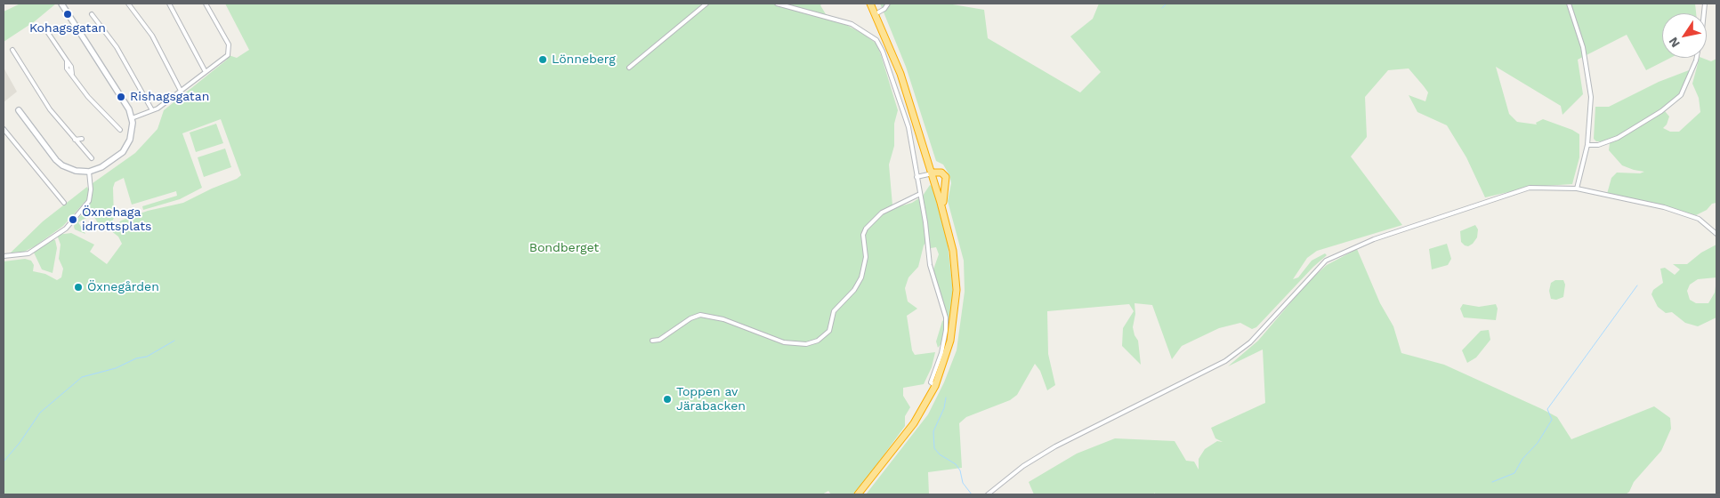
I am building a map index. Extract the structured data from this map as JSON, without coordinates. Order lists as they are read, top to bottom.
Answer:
{
  "parks": ["Bondberget"],
  "places": [
    "Kohagsgatan",
    "Lönneberg",
    "Rishagsgatan",
    "Öxnehaga idrottsplats",
    "Öxnegården",
    "Toppen av Järabacken"
  ],
  "north": "bottom left"
}
